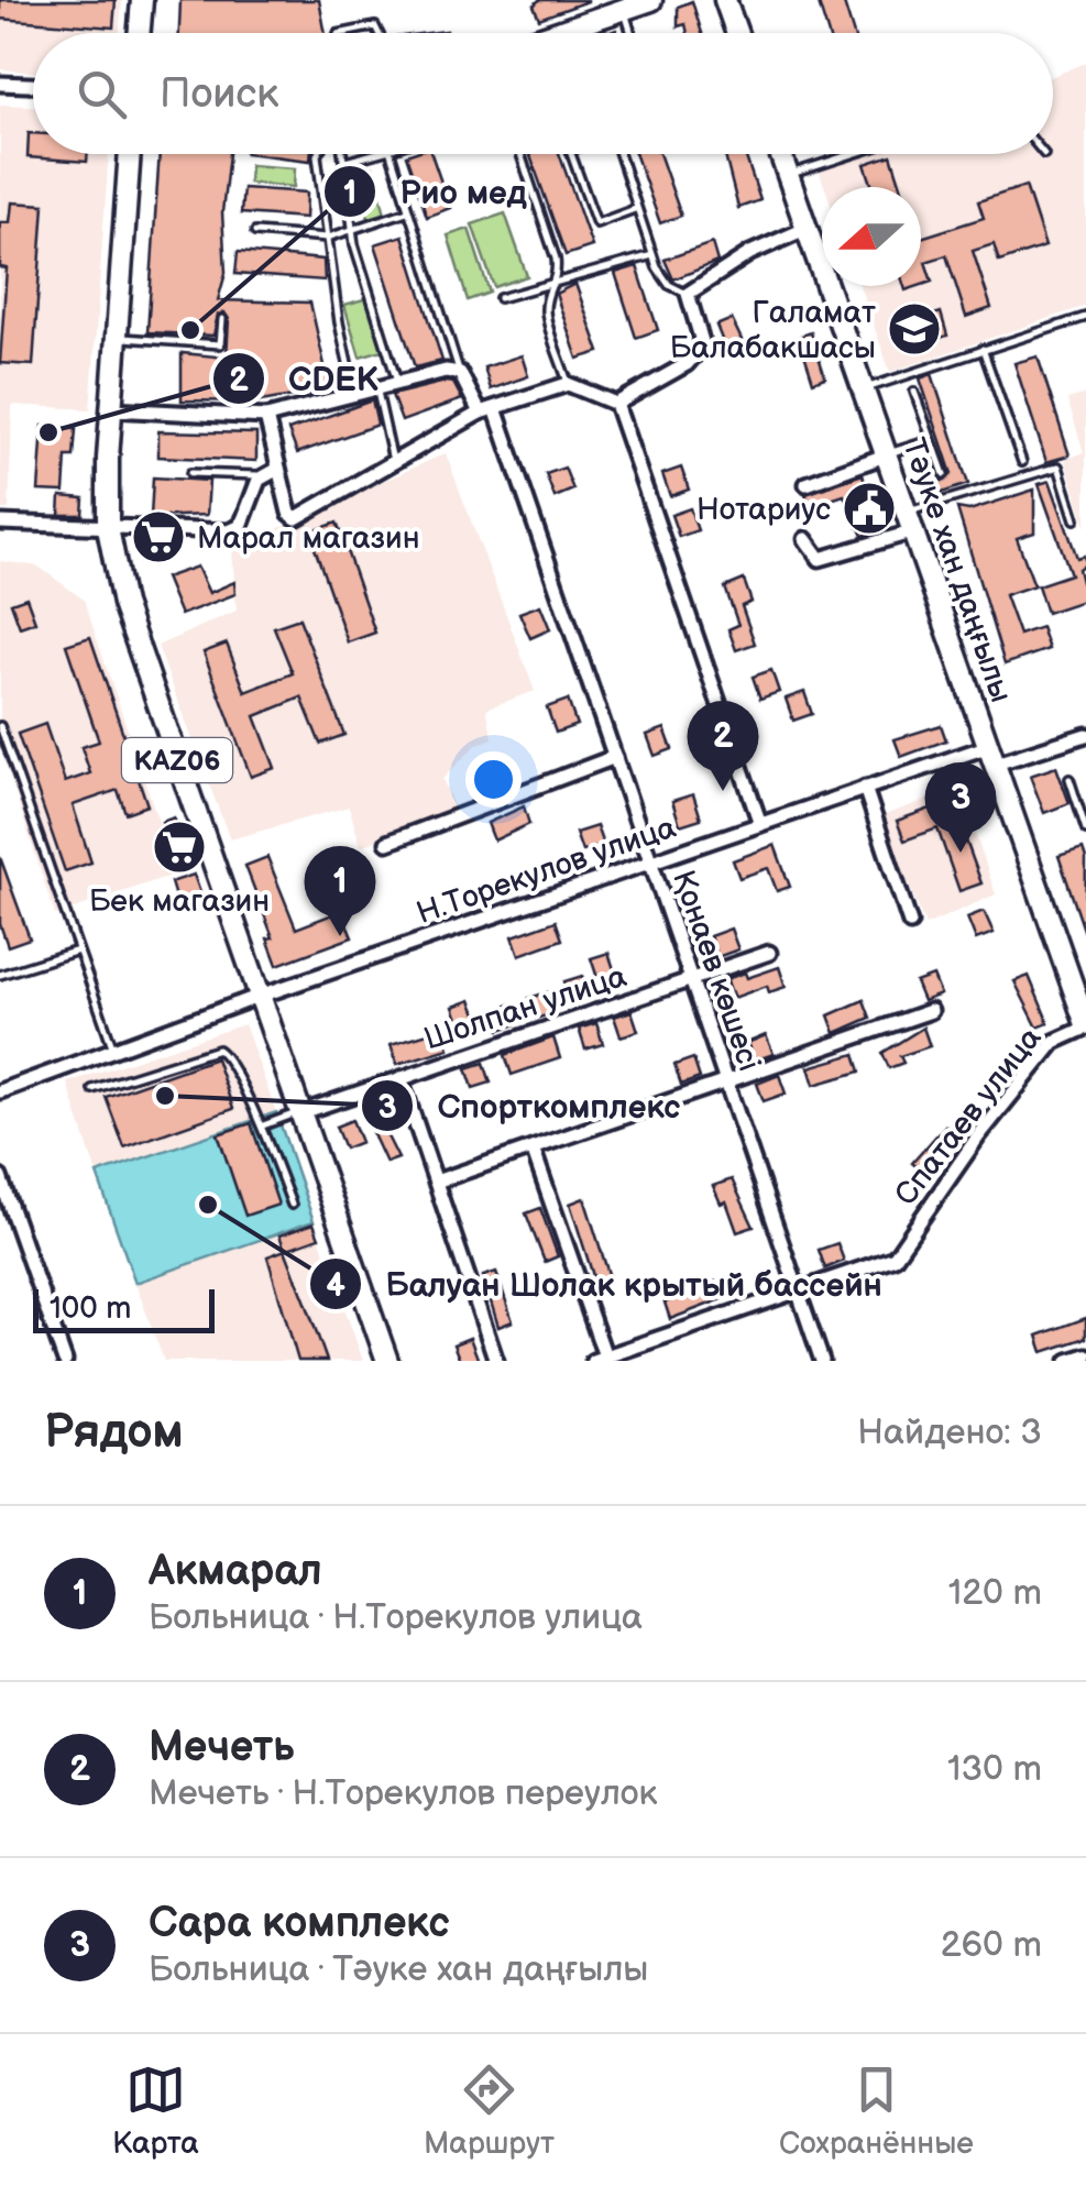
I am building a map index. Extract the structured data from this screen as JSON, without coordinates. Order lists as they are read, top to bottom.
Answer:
{
  "streets": {
    "main road": ["Тәуке хан даңғылы", "KАZ06"],
    "street": [
      "Н.Торекулов улица",
      "Қонаев көшесі",
      "Шолпан улица",
      "Спатаев улица"
    ]
  },
  "crossings": [
    ["Тәуке хан даңғылы", "Н.Торекулов улица"],
    ["Тәуке хан даңғылы", "Спатаев улица"],
    ["KАZ06", "Н.Торекулов улица"],
    ["KАZ06", "Шолпан улица"],
    ["Н.Торекулов улица", "Қонаев көшесі"],
    ["Қонаев көшесі", "Шолпан улица"],
    ["Қонаев көшесі", "Спатаев улица"]
  ],
  "places": {
    "school or university": ["Галамат Балабакшасы"],
    "other": [
      "Рио мед",
      "CDEK",
      "Спорткомплекс",
      "Балуан Шолак крытый бассейн"
    ],
    "public building": ["Нотариус"],
    "supermarket": ["Марал магазин", "Бек магазин"]
  },
  "scale_bar": "100 m",
  "north": "left",
  "page": {
    "search": "Поиск",
    "pins": ["2", "3", "1"],
    "scale": "100 m",
    "heading": ["Рядом", "Найдено: 3"],
    "list": [
      {
        "mark": "1",
        "name": "Акмарал",
        "note": "Больница · Н.Торекулов улица",
        "value": "120 m"
      },
      {
        "mark": "2",
        "name": "Мечеть",
        "note": "Мечеть · Н.Торекулов переулок",
        "value": "130 m"
      },
      {
        "mark": "3",
        "name": "Сара комплекс",
        "note": "Больница · Тәуке хан даңғылы",
        "value": "260 m"
      }
    ],
    "nav": ["Карта", "Маршрут", "Сохранённые"]
  }
}
